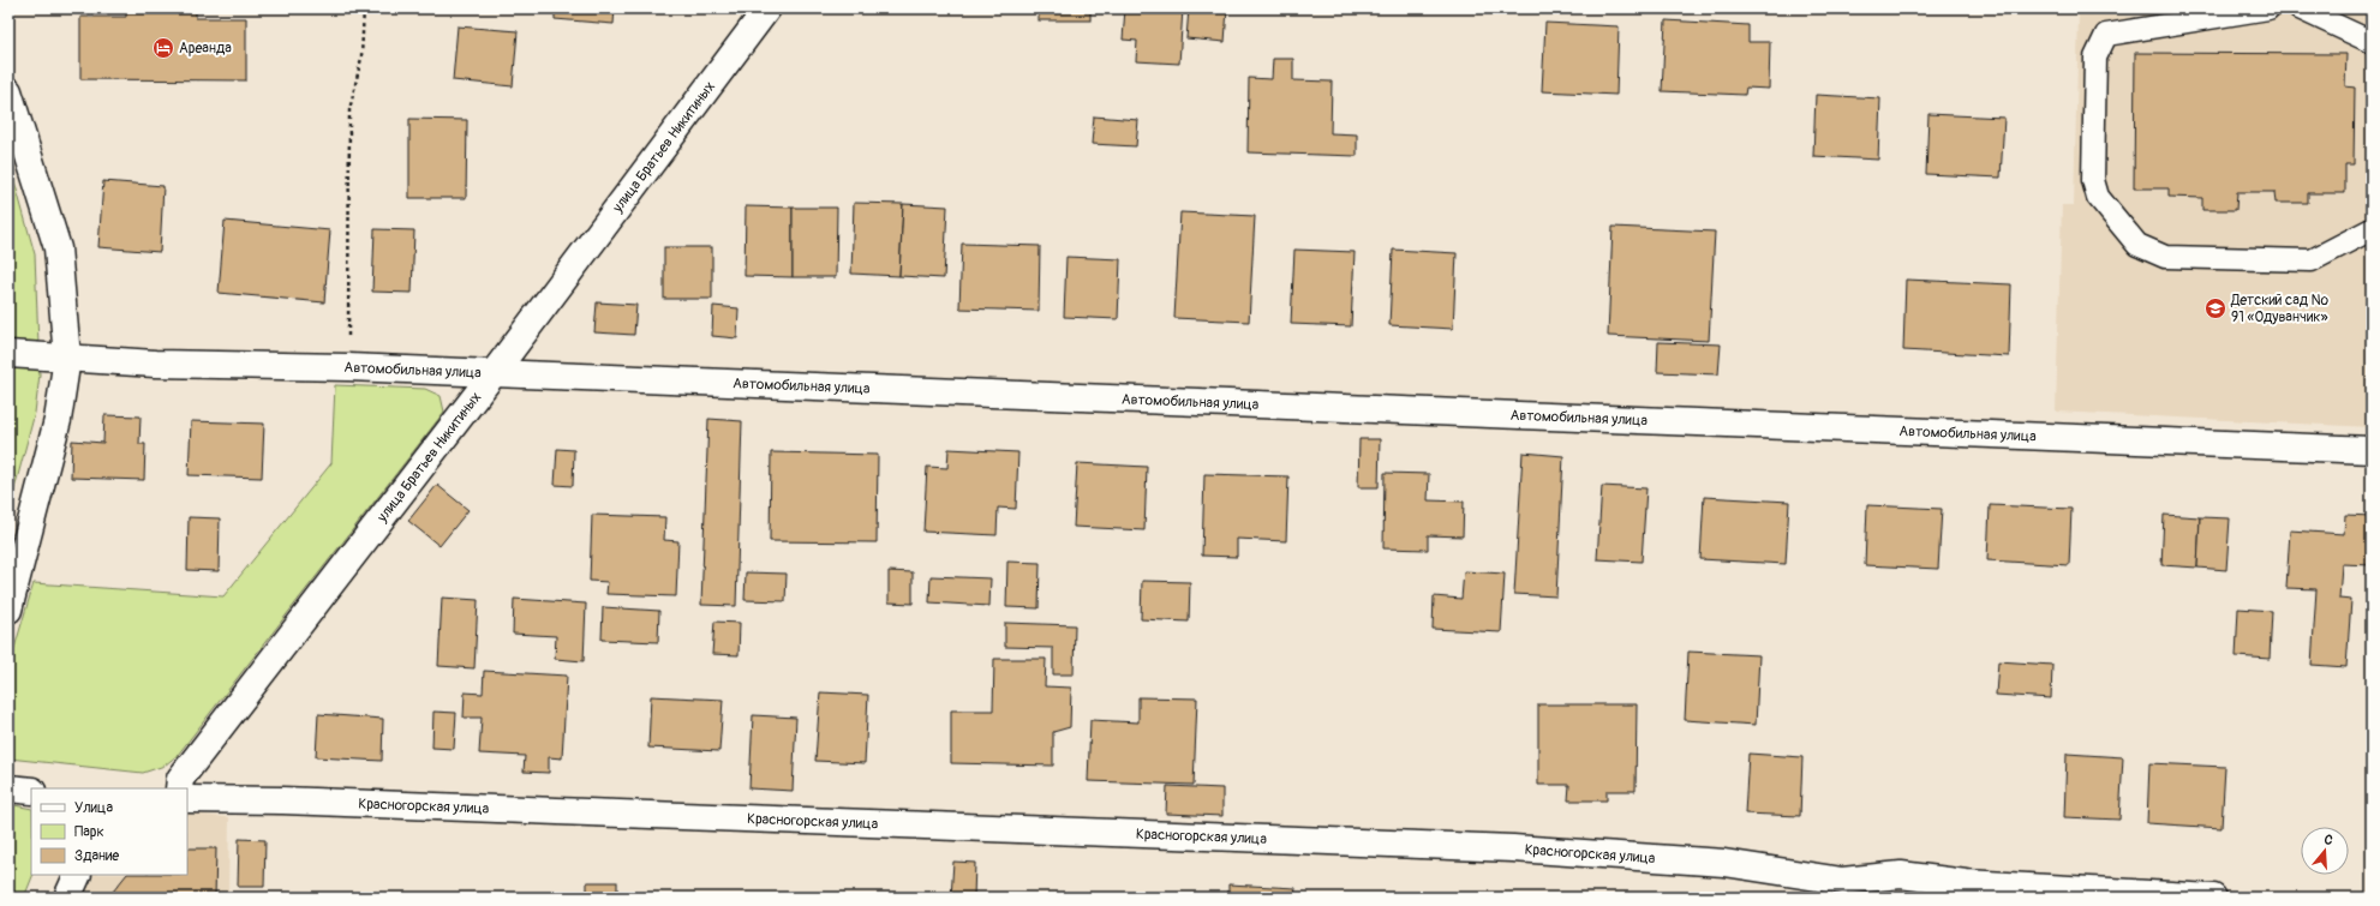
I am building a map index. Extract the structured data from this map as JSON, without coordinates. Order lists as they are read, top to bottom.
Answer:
{
  "streets": {
    "street": ["улица Братьев Никитиных", "Автомобильная улица", "Красногорская улица"]
  },
  "crossings": [
    ["улица Братьев Никитиных", "Автомобильная улица"]
  ],
  "places": {
    "hotel": ["Ареанда"],
    "school or university": ["Детский сад № 91 «Одуванчик»"]
  },
  "legend": ["Улица", "Парк", "Здание"],
  "north": "top"
}
